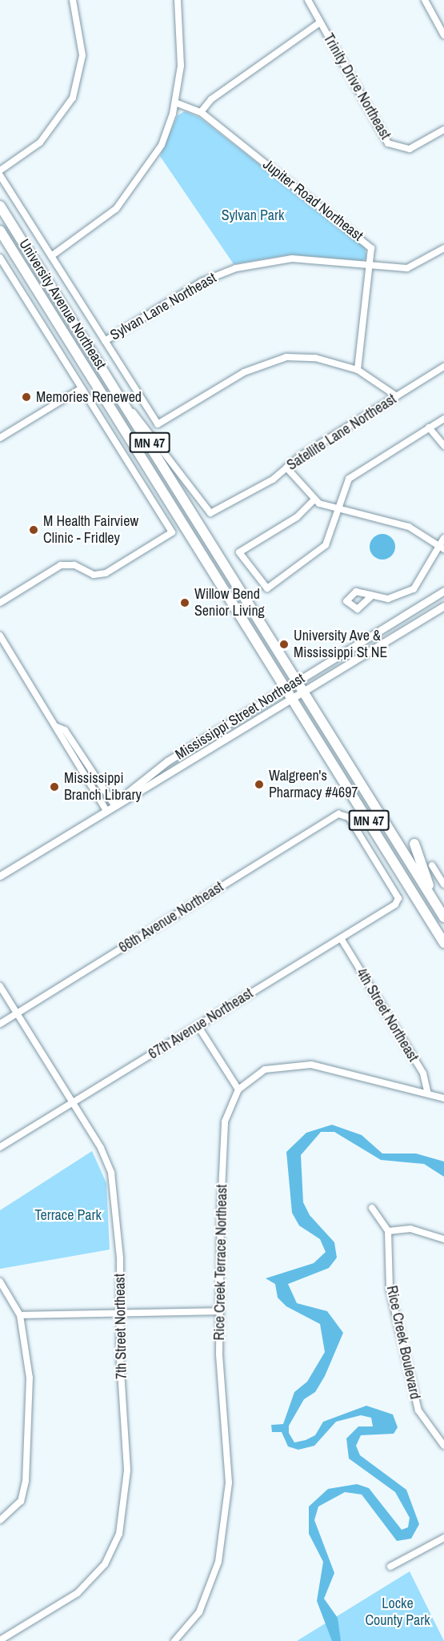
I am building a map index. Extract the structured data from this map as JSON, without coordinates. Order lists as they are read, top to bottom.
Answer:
{
  "streets": {
    "main road": ["University Avenue Northeast", "MN 47"],
    "street": [
      "Trinity Drive Northeast",
      "Jupiter Road Northeast",
      "Sylvan Lane Northeast",
      "Satellite Lane Northeast",
      "Mississippi Street Northeast",
      "66th Avenue Northeast",
      "4th Street Northeast",
      "67th Avenue Northeast",
      "Rice Creek Terrace Northeast",
      "7th Street Northeast",
      "Rice Creek Boulevard"
    ]
  },
  "crossings": [
    ["Jupiter Road Northeast", "Sylvan Lane Northeast"],
    ["University Avenue Northeast", "Satellite Lane Northeast"],
    ["University Avenue Northeast", "Mississippi Street Northeast"],
    ["66th Avenue Northeast", "67th Avenue Northeast"],
    ["66th Avenue Northeast", "7th Street Northeast"],
    ["4th Street Northeast", "67th Avenue Northeast"],
    ["4th Street Northeast", "Rice Creek Terrace Northeast"],
    ["67th Avenue Northeast", "7th Street Northeast"]
  ],
  "parks": ["Sylvan Park", "Terrace Park", "Locke County Park"],
  "places": [
    "Memories Renewed",
    "M Health Fairview Clinic - Fridley",
    "Willow Bend Senior Living",
    "University Ave & Mississippi St NE",
    "Walgreen's Pharmacy #4697",
    "Mississippi Branch Library"
  ]
}
